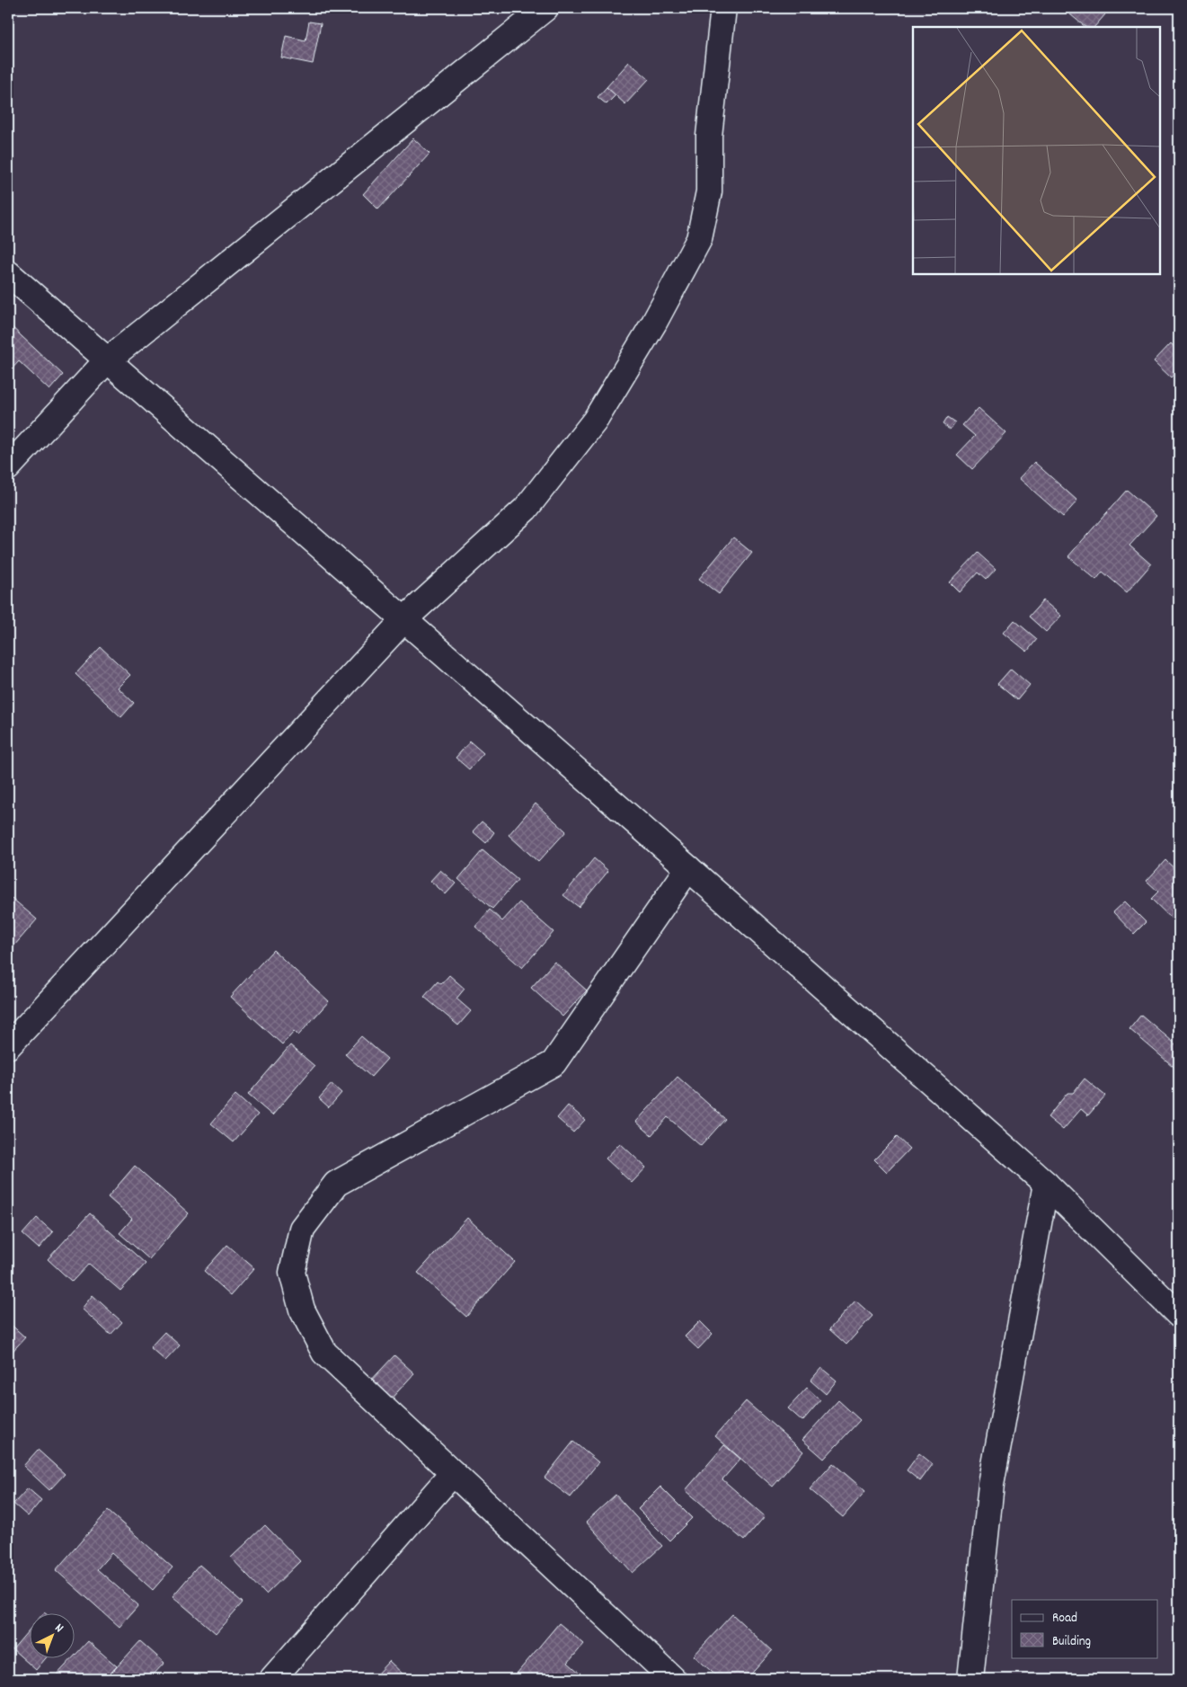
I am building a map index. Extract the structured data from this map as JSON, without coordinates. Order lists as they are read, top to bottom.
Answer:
{
  "legend": ["Road", "Building"],
  "north": "top right"
}
